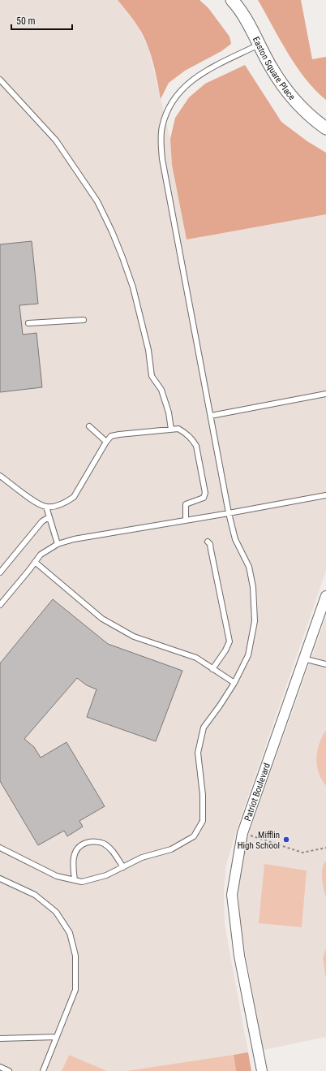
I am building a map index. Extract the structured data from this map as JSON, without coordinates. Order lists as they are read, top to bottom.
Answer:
{
  "streets": {
    "street": ["Easton Square Place", "Patriot Boulevard"]
  },
  "places": ["Mifflin High School"],
  "scale_bar": "50 m"
}
